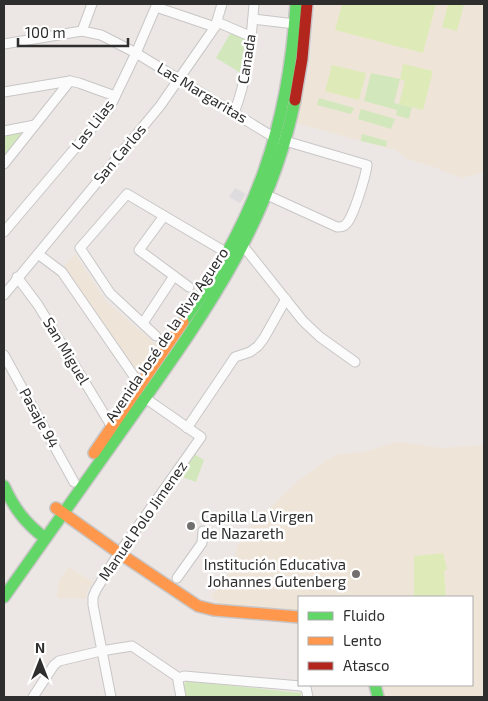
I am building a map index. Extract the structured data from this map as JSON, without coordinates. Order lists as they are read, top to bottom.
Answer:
{
  "streets": {
    "main road": ["Avenida José de la Riva Aguero"],
    "street": [
      "Canada",
      "Las Margaritas",
      "Las Lilas",
      "San Carlos",
      "San Miguel",
      "Pasaje 94",
      "Manuel Polo Jimenez"
    ]
  },
  "crossings": [
    ["Canada", "Las Margaritas"],
    ["Las Margaritas", "Las Lilas"],
    ["Las Margaritas", "San Carlos"],
    ["Las Margaritas", "Avenida José de la Riva Aguero"],
    ["San Carlos", "San Miguel"],
    ["Avenida José de la Riva Aguero", "San Miguel"],
    ["Avenida José de la Riva Aguero", "Pasaje 94"]
  ],
  "places": ["Capilla La Virgen de Nazareth", "Institución Educativa Johannes Gutenberg"],
  "legend": ["Fluido", "Lento", "Atasco"],
  "scale_bar": "100 m",
  "north": "top"
}
